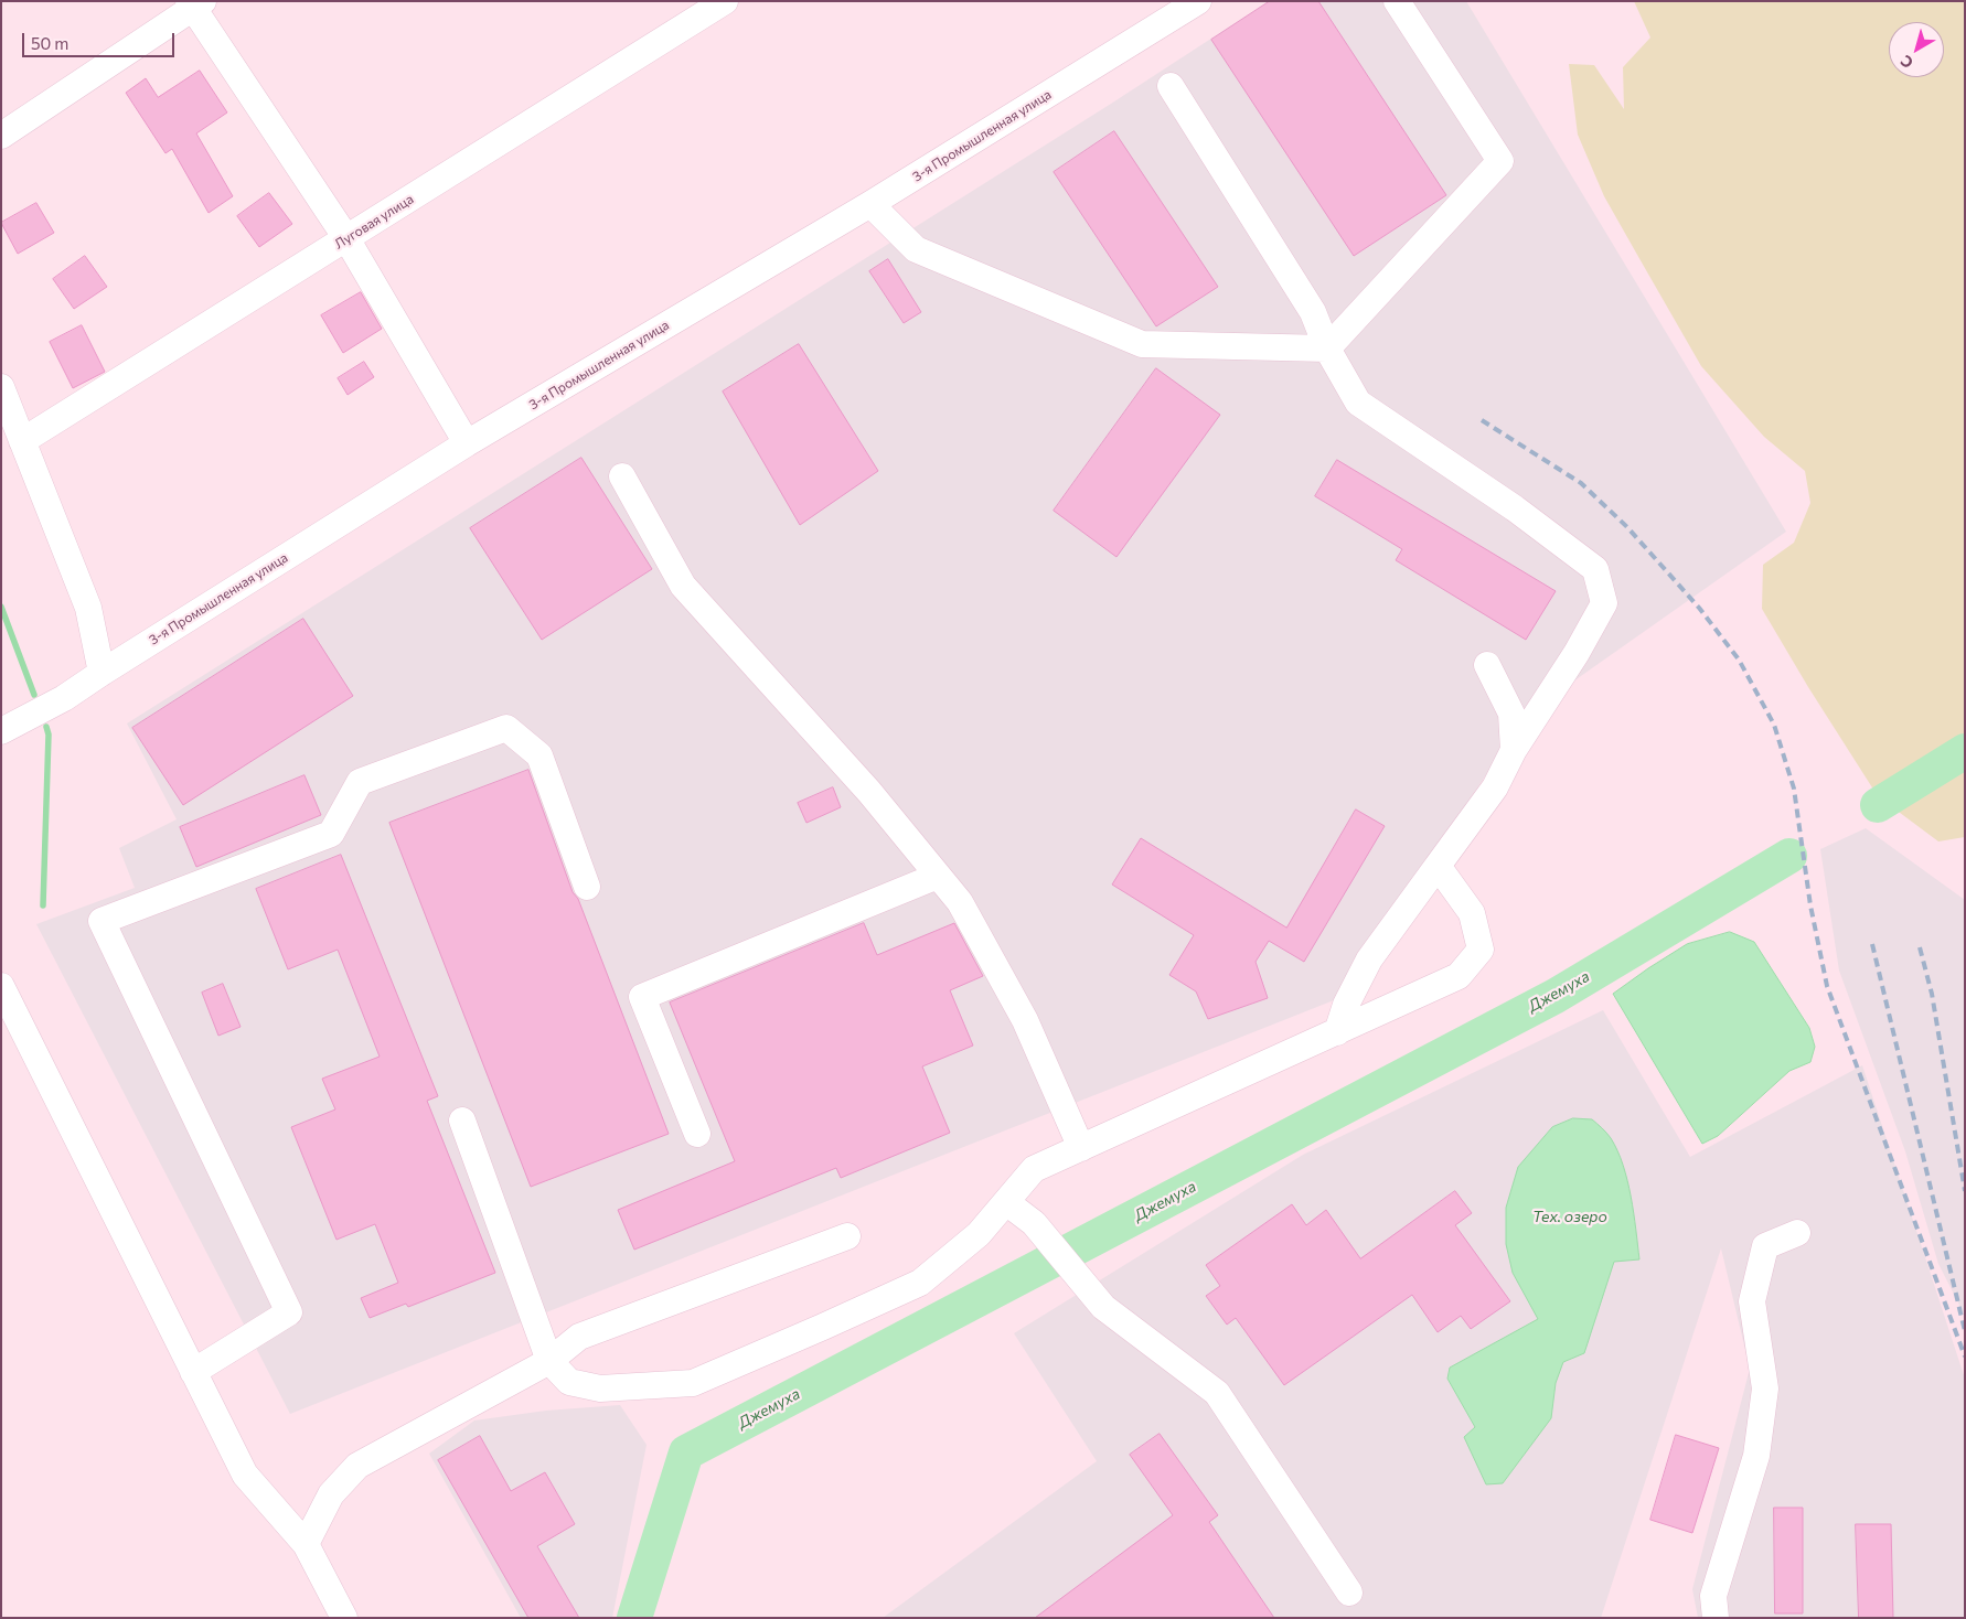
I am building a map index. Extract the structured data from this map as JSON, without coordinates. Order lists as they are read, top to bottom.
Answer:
{
  "streets": {
    "street": ["3-я Промышленная улица", "Луговая улица"]
  },
  "water": ["Джемуха", "Тех. озеро"],
  "scale_bar": "50 m",
  "north": "bottom left"
}
